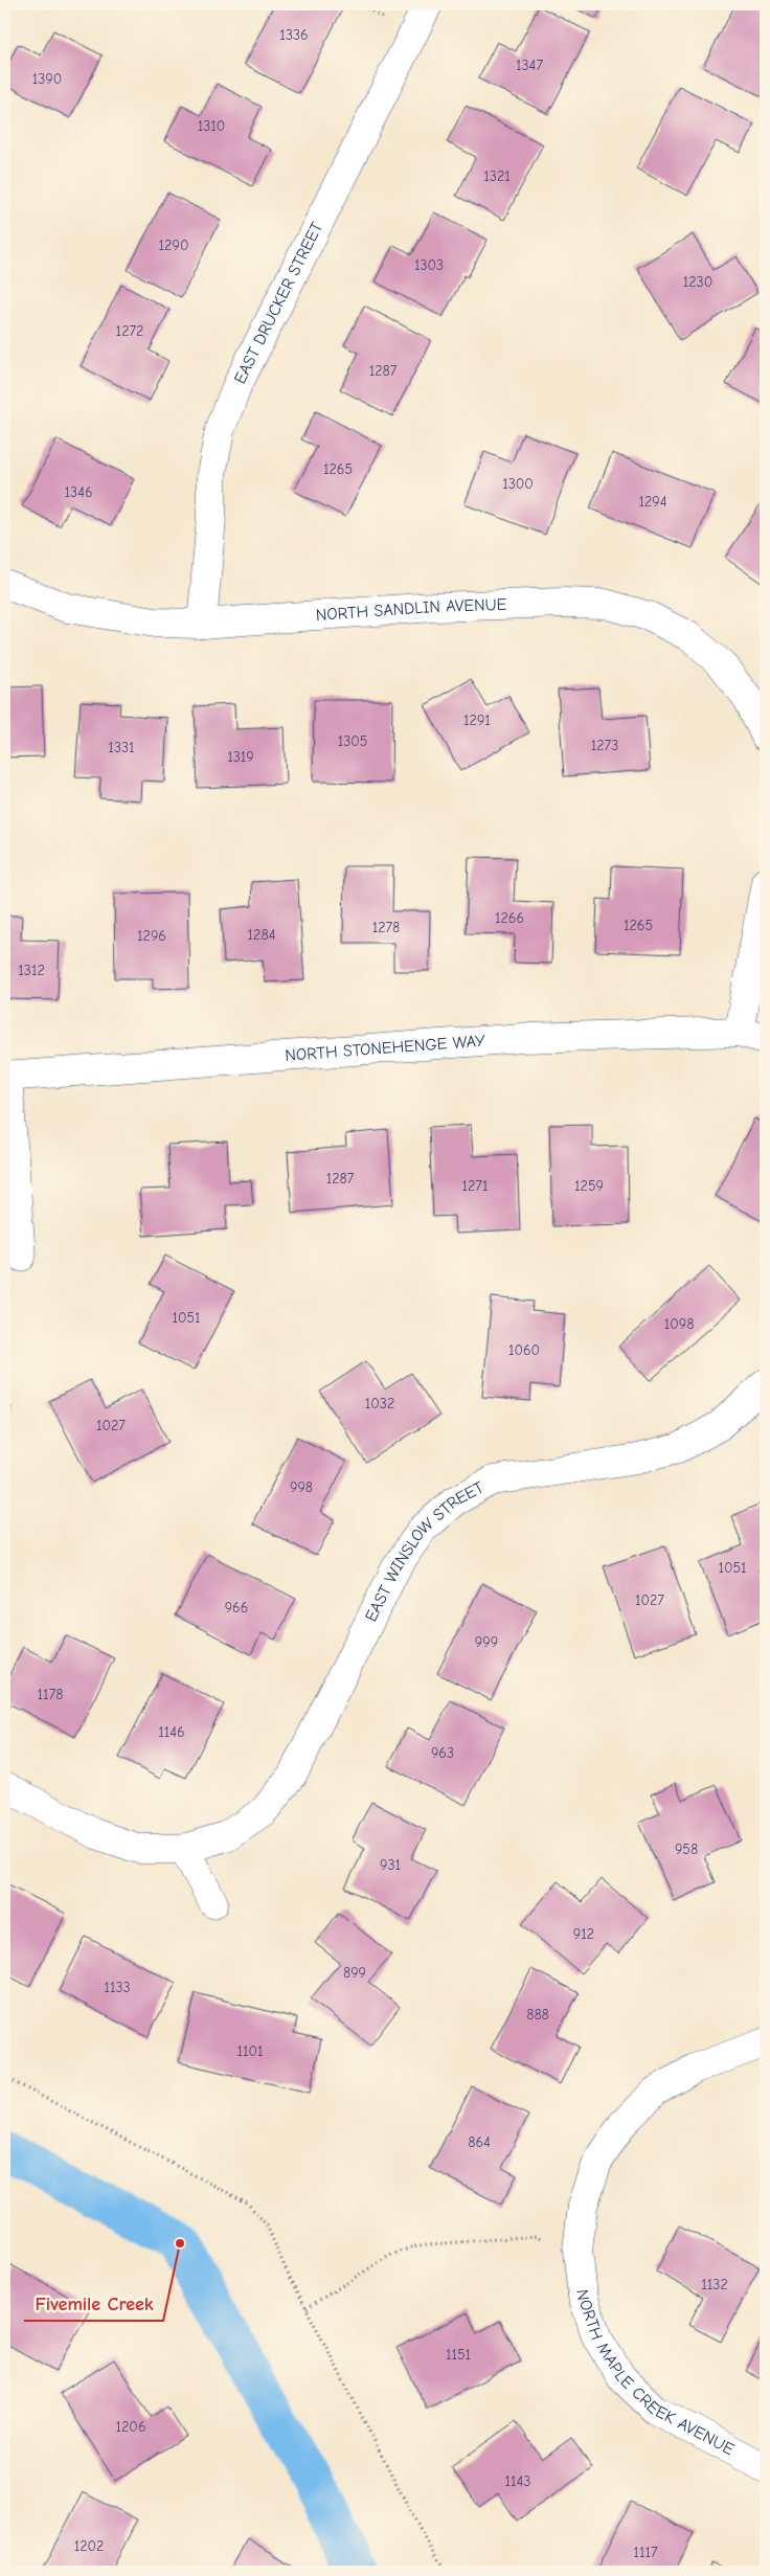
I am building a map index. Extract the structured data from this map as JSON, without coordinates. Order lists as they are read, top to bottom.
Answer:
{
  "streets": {
    "street": [
      "EAST DRUCKER STREET",
      "NORTH SANDLIN AVENUE",
      "NORTH STONEHENGE WAY",
      "EAST WINSLOW STREET",
      "NORTH MAPLE CREEK AVENUE"
    ]
  },
  "crossings": [
    ["EAST DRUCKER STREET", "NORTH SANDLIN AVENUE"]
  ],
  "places": ["Fivemile Creek"],
  "house_numbers": [
    "1336",
    "1347",
    "1390",
    "1310",
    "1321",
    "1290",
    "1303",
    "1230",
    "1272",
    "1287",
    "1265",
    "1300",
    "1346",
    "1294",
    "1291",
    "1305",
    "1273",
    "1331",
    "1319",
    "1266",
    "1265",
    "1278",
    "1284",
    "1296",
    "1312",
    "1287",
    "1271",
    "1259",
    "1051",
    "1098",
    "1060",
    "1032",
    "1027",
    "998",
    "1051",
    "1027",
    "966",
    "999",
    "1178",
    "1146",
    "963",
    "958",
    "931",
    "912",
    "899",
    "1133",
    "888",
    "1101",
    "864",
    "1132",
    "1151",
    "1206",
    "1143",
    "1202",
    "1117"
  ]
}
